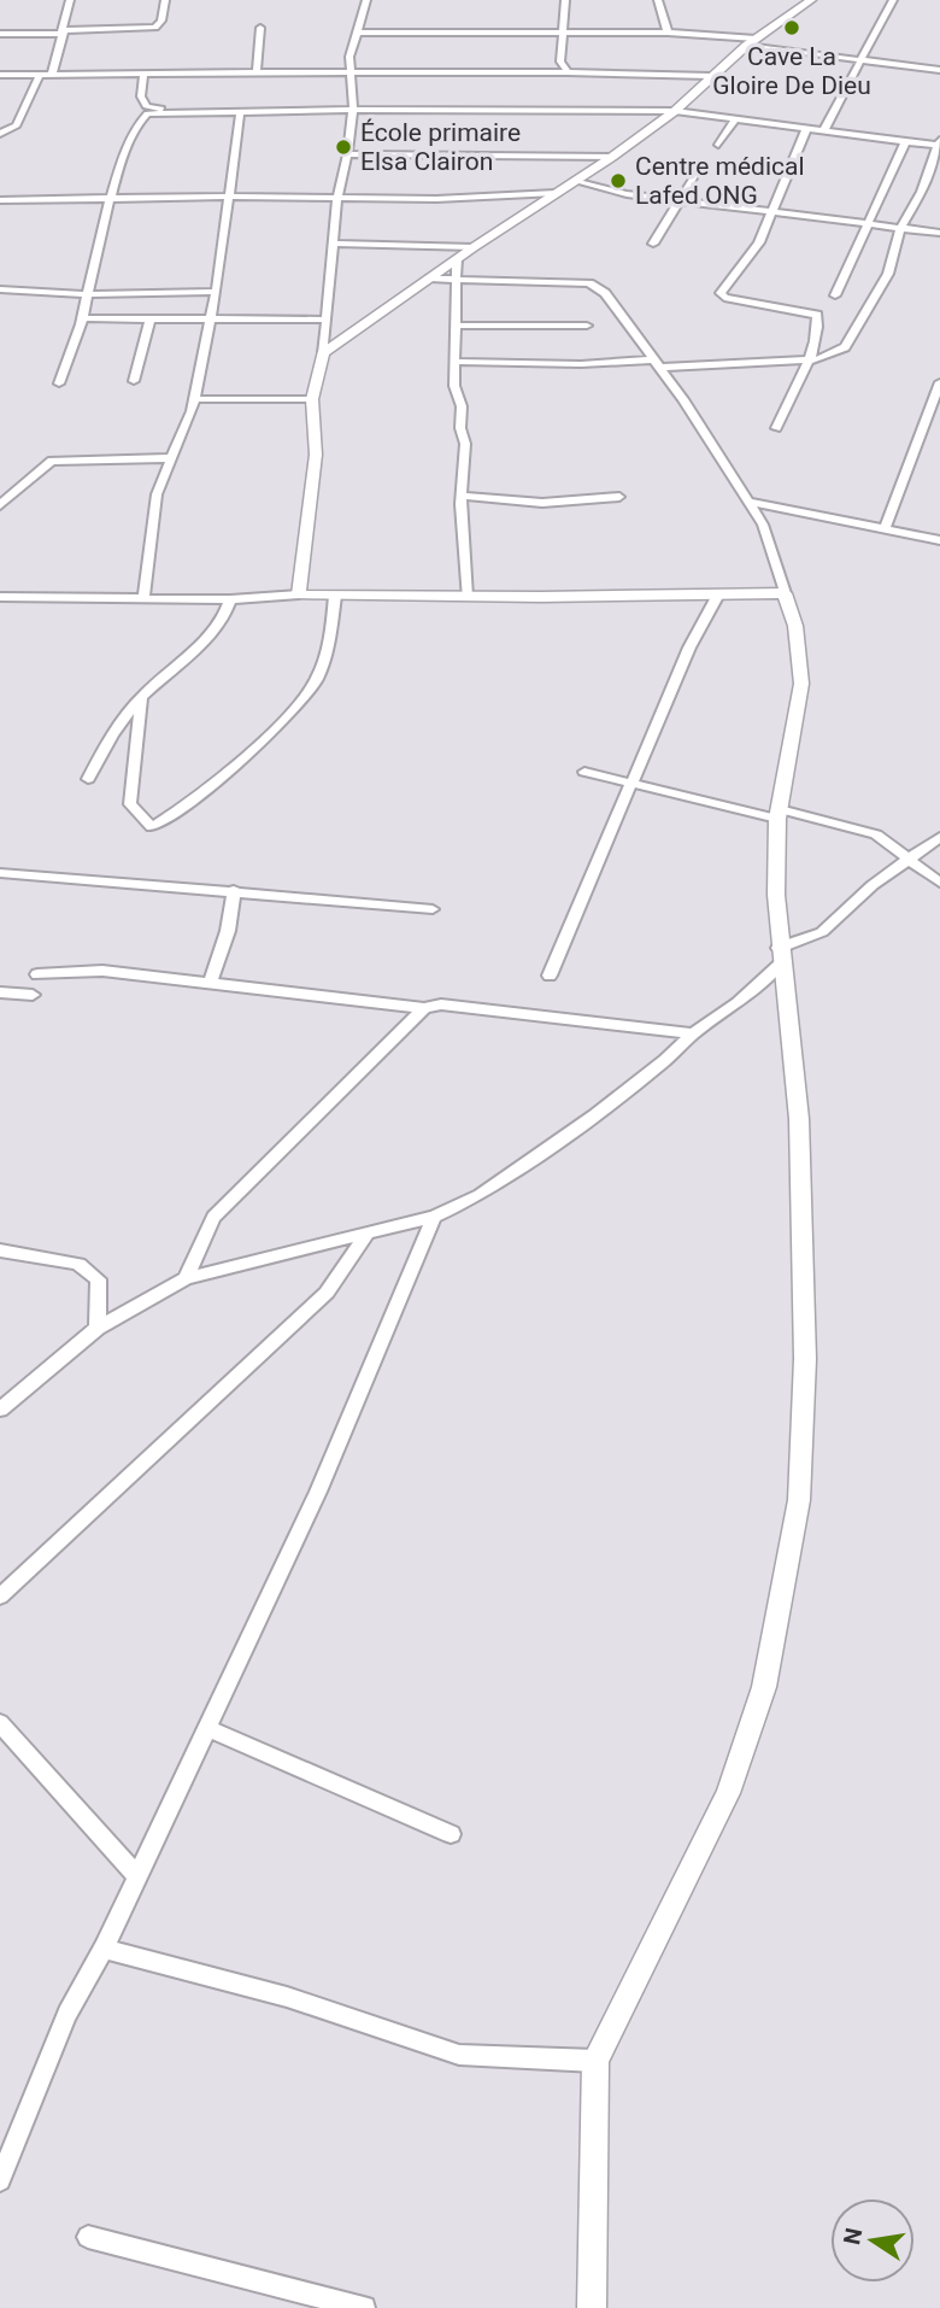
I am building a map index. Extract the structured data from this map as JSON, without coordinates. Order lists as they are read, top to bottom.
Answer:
{
  "places": ["Cave La Gloire De Dieu", "École primaire Elsa Clairon", "Centre médical Lafed ONG"],
  "north": "left"
}
